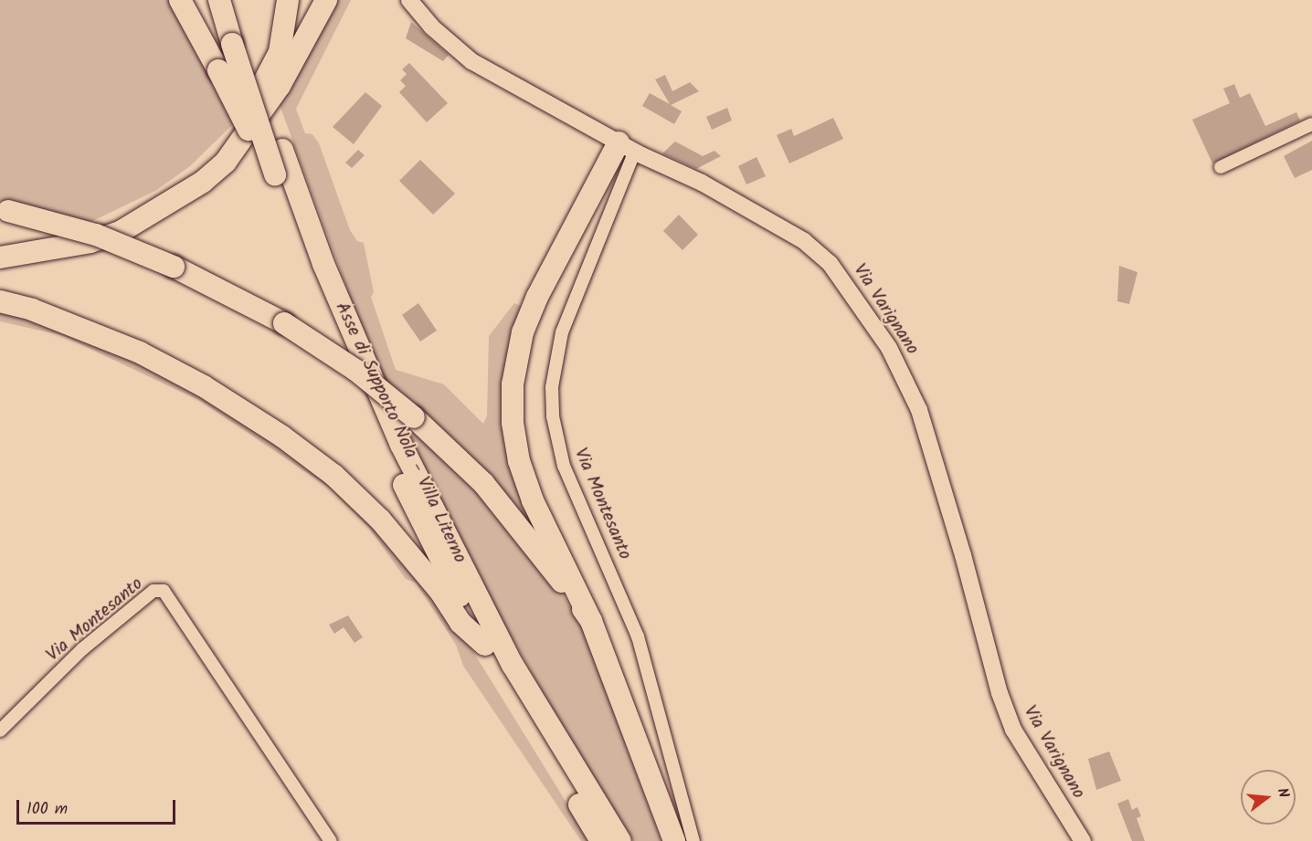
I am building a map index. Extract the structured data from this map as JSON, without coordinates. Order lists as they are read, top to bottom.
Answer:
{
  "streets": {
    "highway": ["Asse di Supporto Nola - Villa Literno"],
    "street": ["Via Varignano", "Via Montesanto"]
  },
  "crossings": [
    ["Via Varignano", "Via Montesanto"]
  ],
  "scale_bar": "100 m",
  "north": "right"
}
